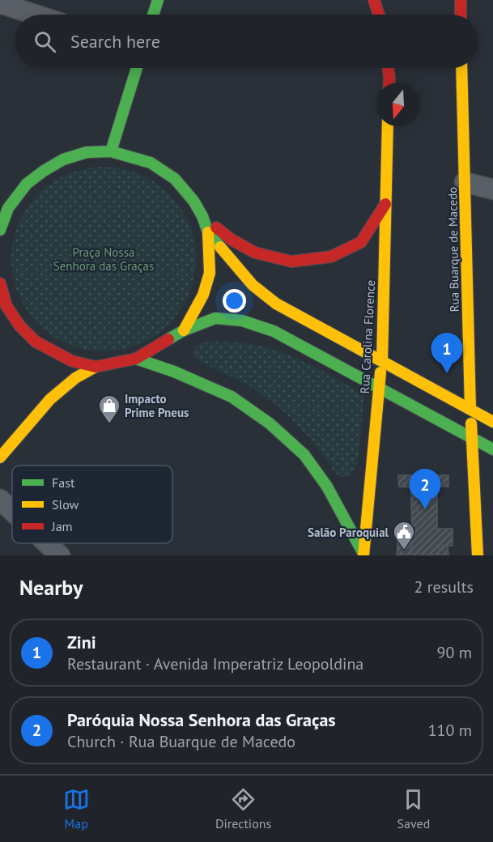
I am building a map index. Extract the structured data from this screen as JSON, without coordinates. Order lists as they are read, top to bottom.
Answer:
{
  "streets": {
    "main road": ["Rua Buarque de Macedo", "Rua Carolina Florence"]
  },
  "parks": ["Praça Nossa Senhora das Graças"],
  "places": {
    "shop": ["Impacto Prime Pneus"],
    "public building": ["Salão Paroquial"]
  },
  "legend": ["Fast", "Slow", "Jam"],
  "north": "bottom",
  "page": {
    "search": "Search here",
    "pins": ["1", "2"],
    "heading": ["Nearby", "2 results"],
    "list": [
      {
        "mark": "1",
        "name": "Zini",
        "note": "Restaurant · Avenida Imperatriz Leopoldina",
        "value": "90 m"
      },
      {
        "mark": "2",
        "name": "Paróquia Nossa Senhora das Graças",
        "note": "Church · Rua Buarque de Macedo",
        "value": "110 m"
      }
    ],
    "nav": ["Map", "Directions", "Saved"]
  }
}
